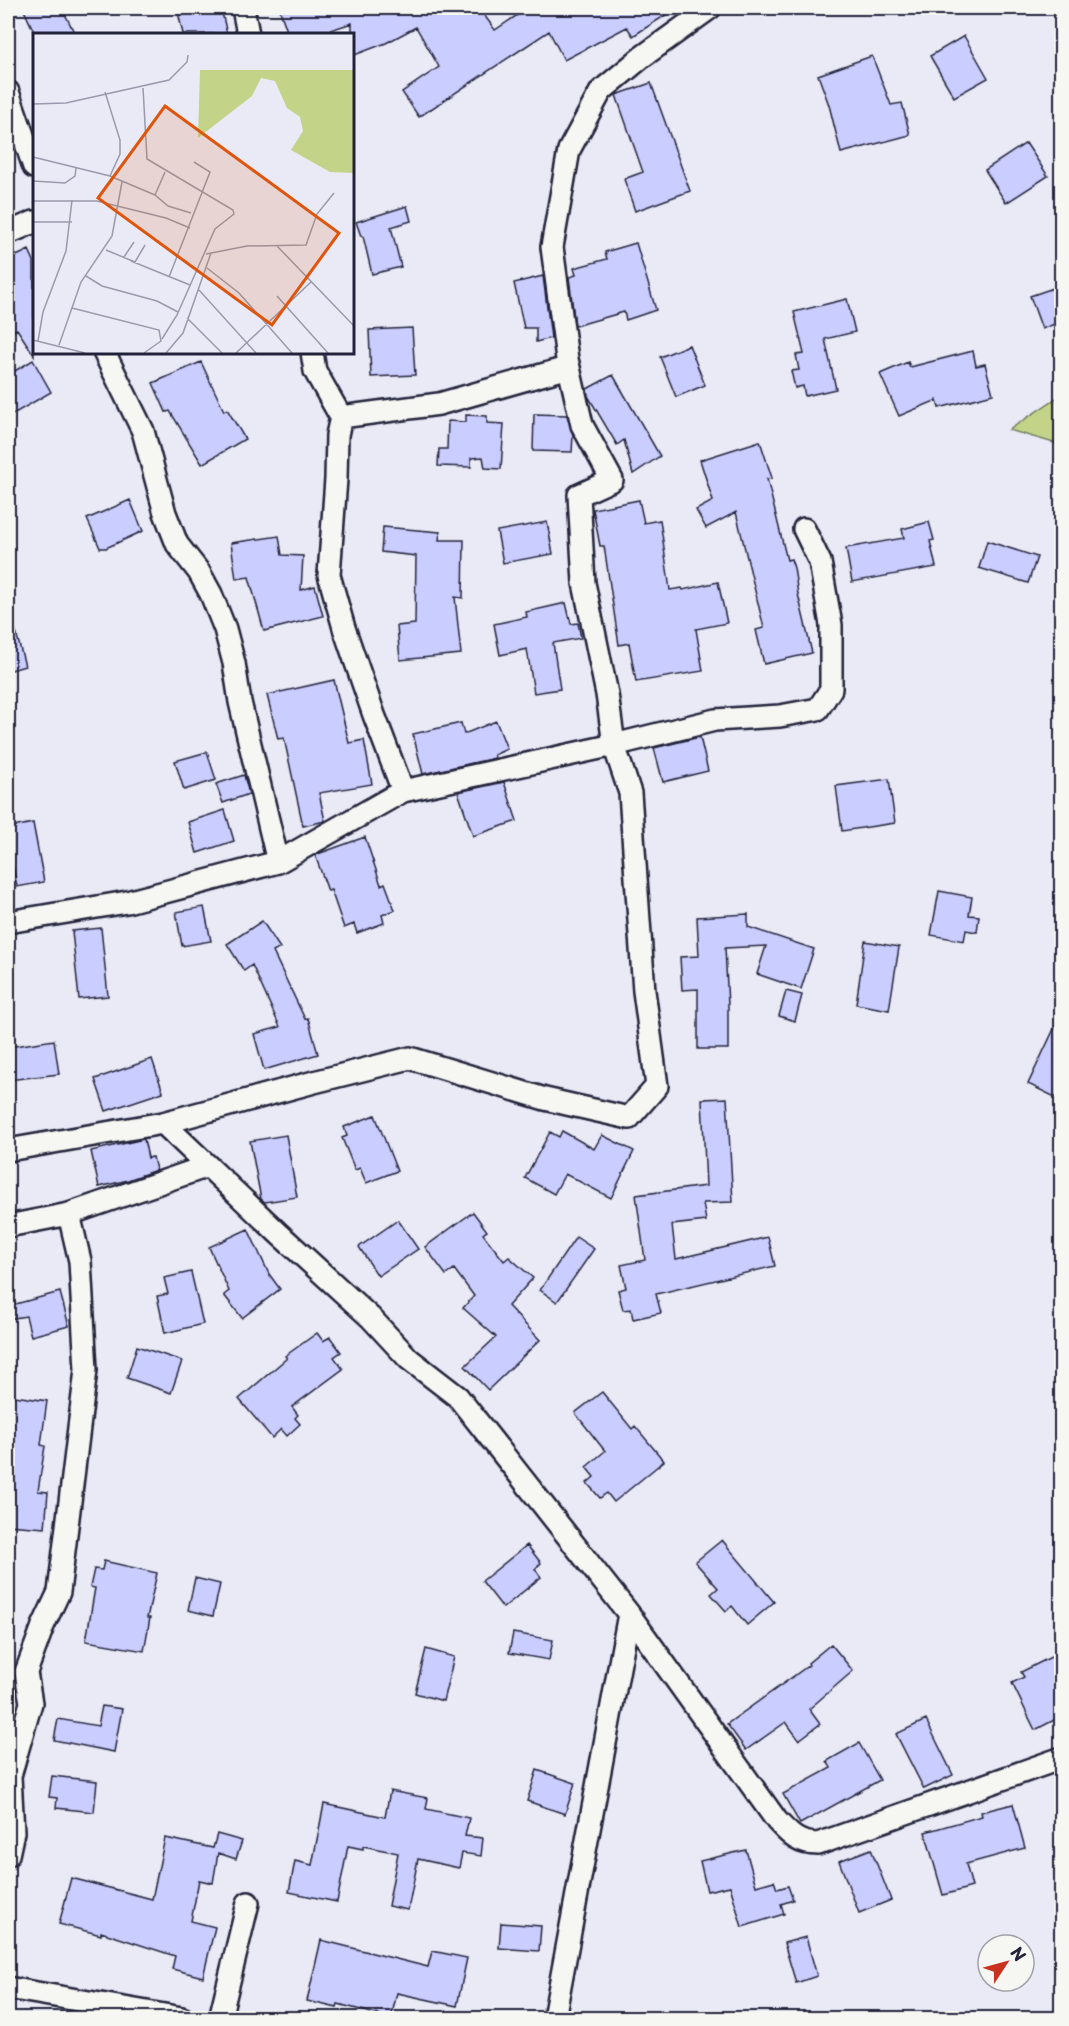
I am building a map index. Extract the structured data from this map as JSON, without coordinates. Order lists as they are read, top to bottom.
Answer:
{
  "north": "top right"
}
